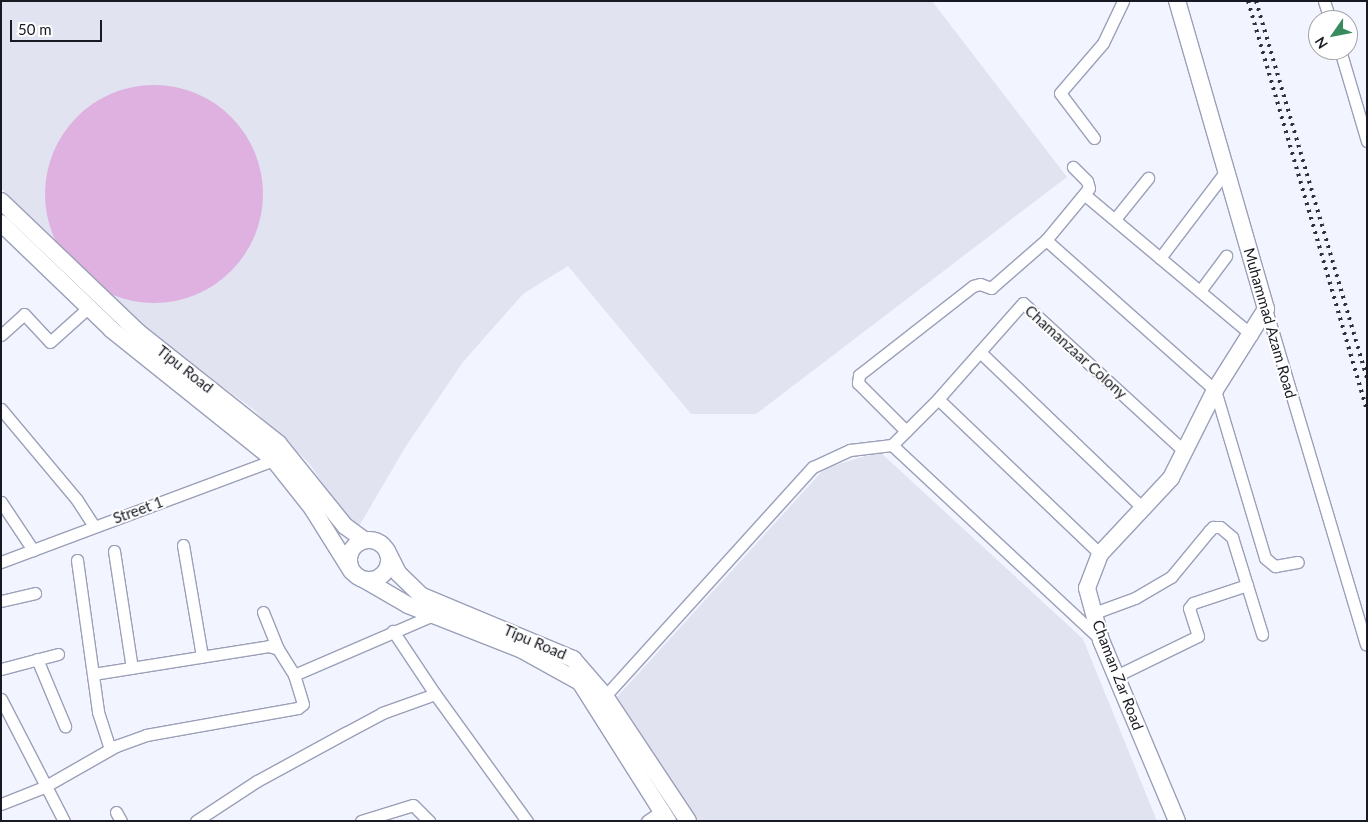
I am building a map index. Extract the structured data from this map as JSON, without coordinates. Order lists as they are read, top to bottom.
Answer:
{
  "streets": {
    "main road": ["Muhammad Azam Road", "Tipu Road", "Chaman Zar Road"],
    "street": ["Chamanzaar Colony", "Street 1"]
  },
  "crossings": [
    ["Muhammad Azam Road", "Chaman Zar Road"],
    ["Chamanzaar Colony", "Chaman Zar Road"]
  ],
  "scale_bar": "50 m",
  "north": "bottom left"
}
